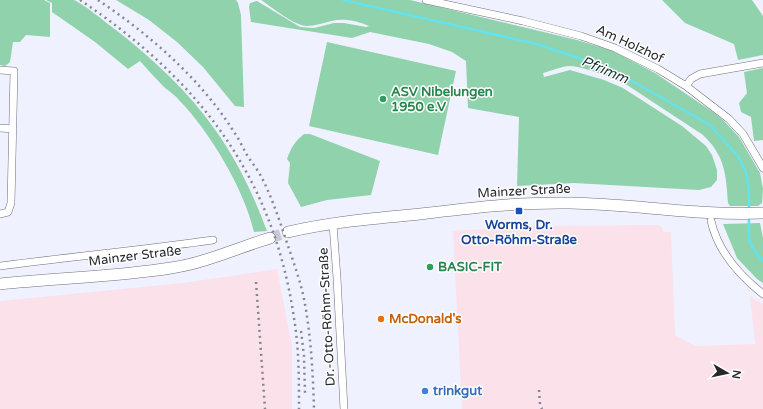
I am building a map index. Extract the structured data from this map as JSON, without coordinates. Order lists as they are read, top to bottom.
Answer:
{
  "streets": {
    "main road": ["Mainzer Straße"],
    "street": ["Am Holzhof", "Dr.-Otto-Röhm-Straße"]
  },
  "crossings": [
    ["Mainzer Straße", "Dr.-Otto-Röhm-Straße"]
  ],
  "water": ["Pfrimm"],
  "places": {
    "other": [
      "ASV Nibelungen 1950 e.V",
      "BASIC-FIT",
      "McDonald's",
      "trinkgut"
    ],
    "transit": ["Worms, Dr. Otto-Röhm-Straße"]
  },
  "north": "right"
}
